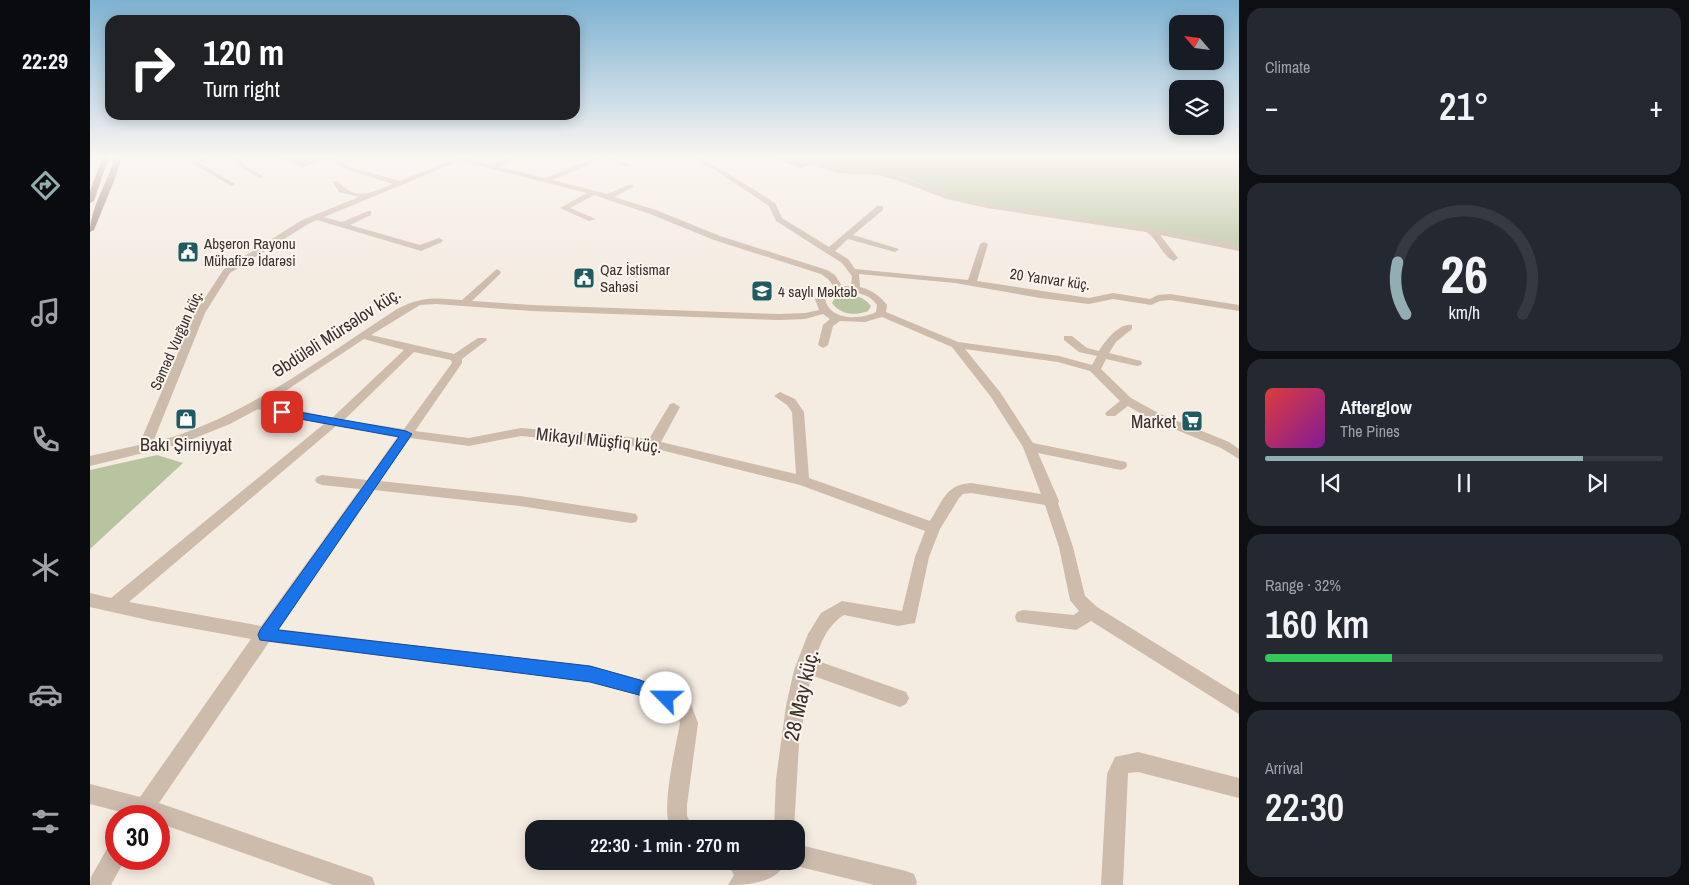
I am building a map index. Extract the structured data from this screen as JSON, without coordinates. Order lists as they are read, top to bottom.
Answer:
{
  "streets": {
    "street": [
      "20 Yanvar küç.",
      "Əbdüləli Mürsəlov küç.",
      "Səməd Vurğun küç.",
      "Mikayıl Müşfiq küç.",
      "28 May küç."
    ]
  },
  "crossings": [
    ["Əbdüləli Mürsəlov küç.", "Səməd Vurğun küç."],
    ["Əbdüləli Mürsəlov küç.", "Mikayıl Müşfiq küç."],
    ["Mikayıl Müşfiq küç.", "28 May küç."]
  ],
  "places": {
    "public building": ["Abşeron Rayonu Mühafizə İdarəsi", "Qaz İstismar Sahəsi"],
    "school or university": ["4 saylı Məktəb"],
    "shop": ["Bakı Şirniyyat"],
    "supermarket": ["Market"]
  },
  "north": "top left",
  "page": {
    "tabs": "22:29",
    "tile": [
      "Climate",
      ["Range · 32%", "160 km"],
      ["Arrival", "22:30"]
    ],
    "turn": ["120 m", "Turn right"],
    "heat": ["−", "21°", "+"],
    "song": ["Afterglow", "The Pines"],
    "limit": "30",
    "trip": "22:30 · 1 min · 270 m",
    "gauge": ["26", "km/h"]
  }
}
